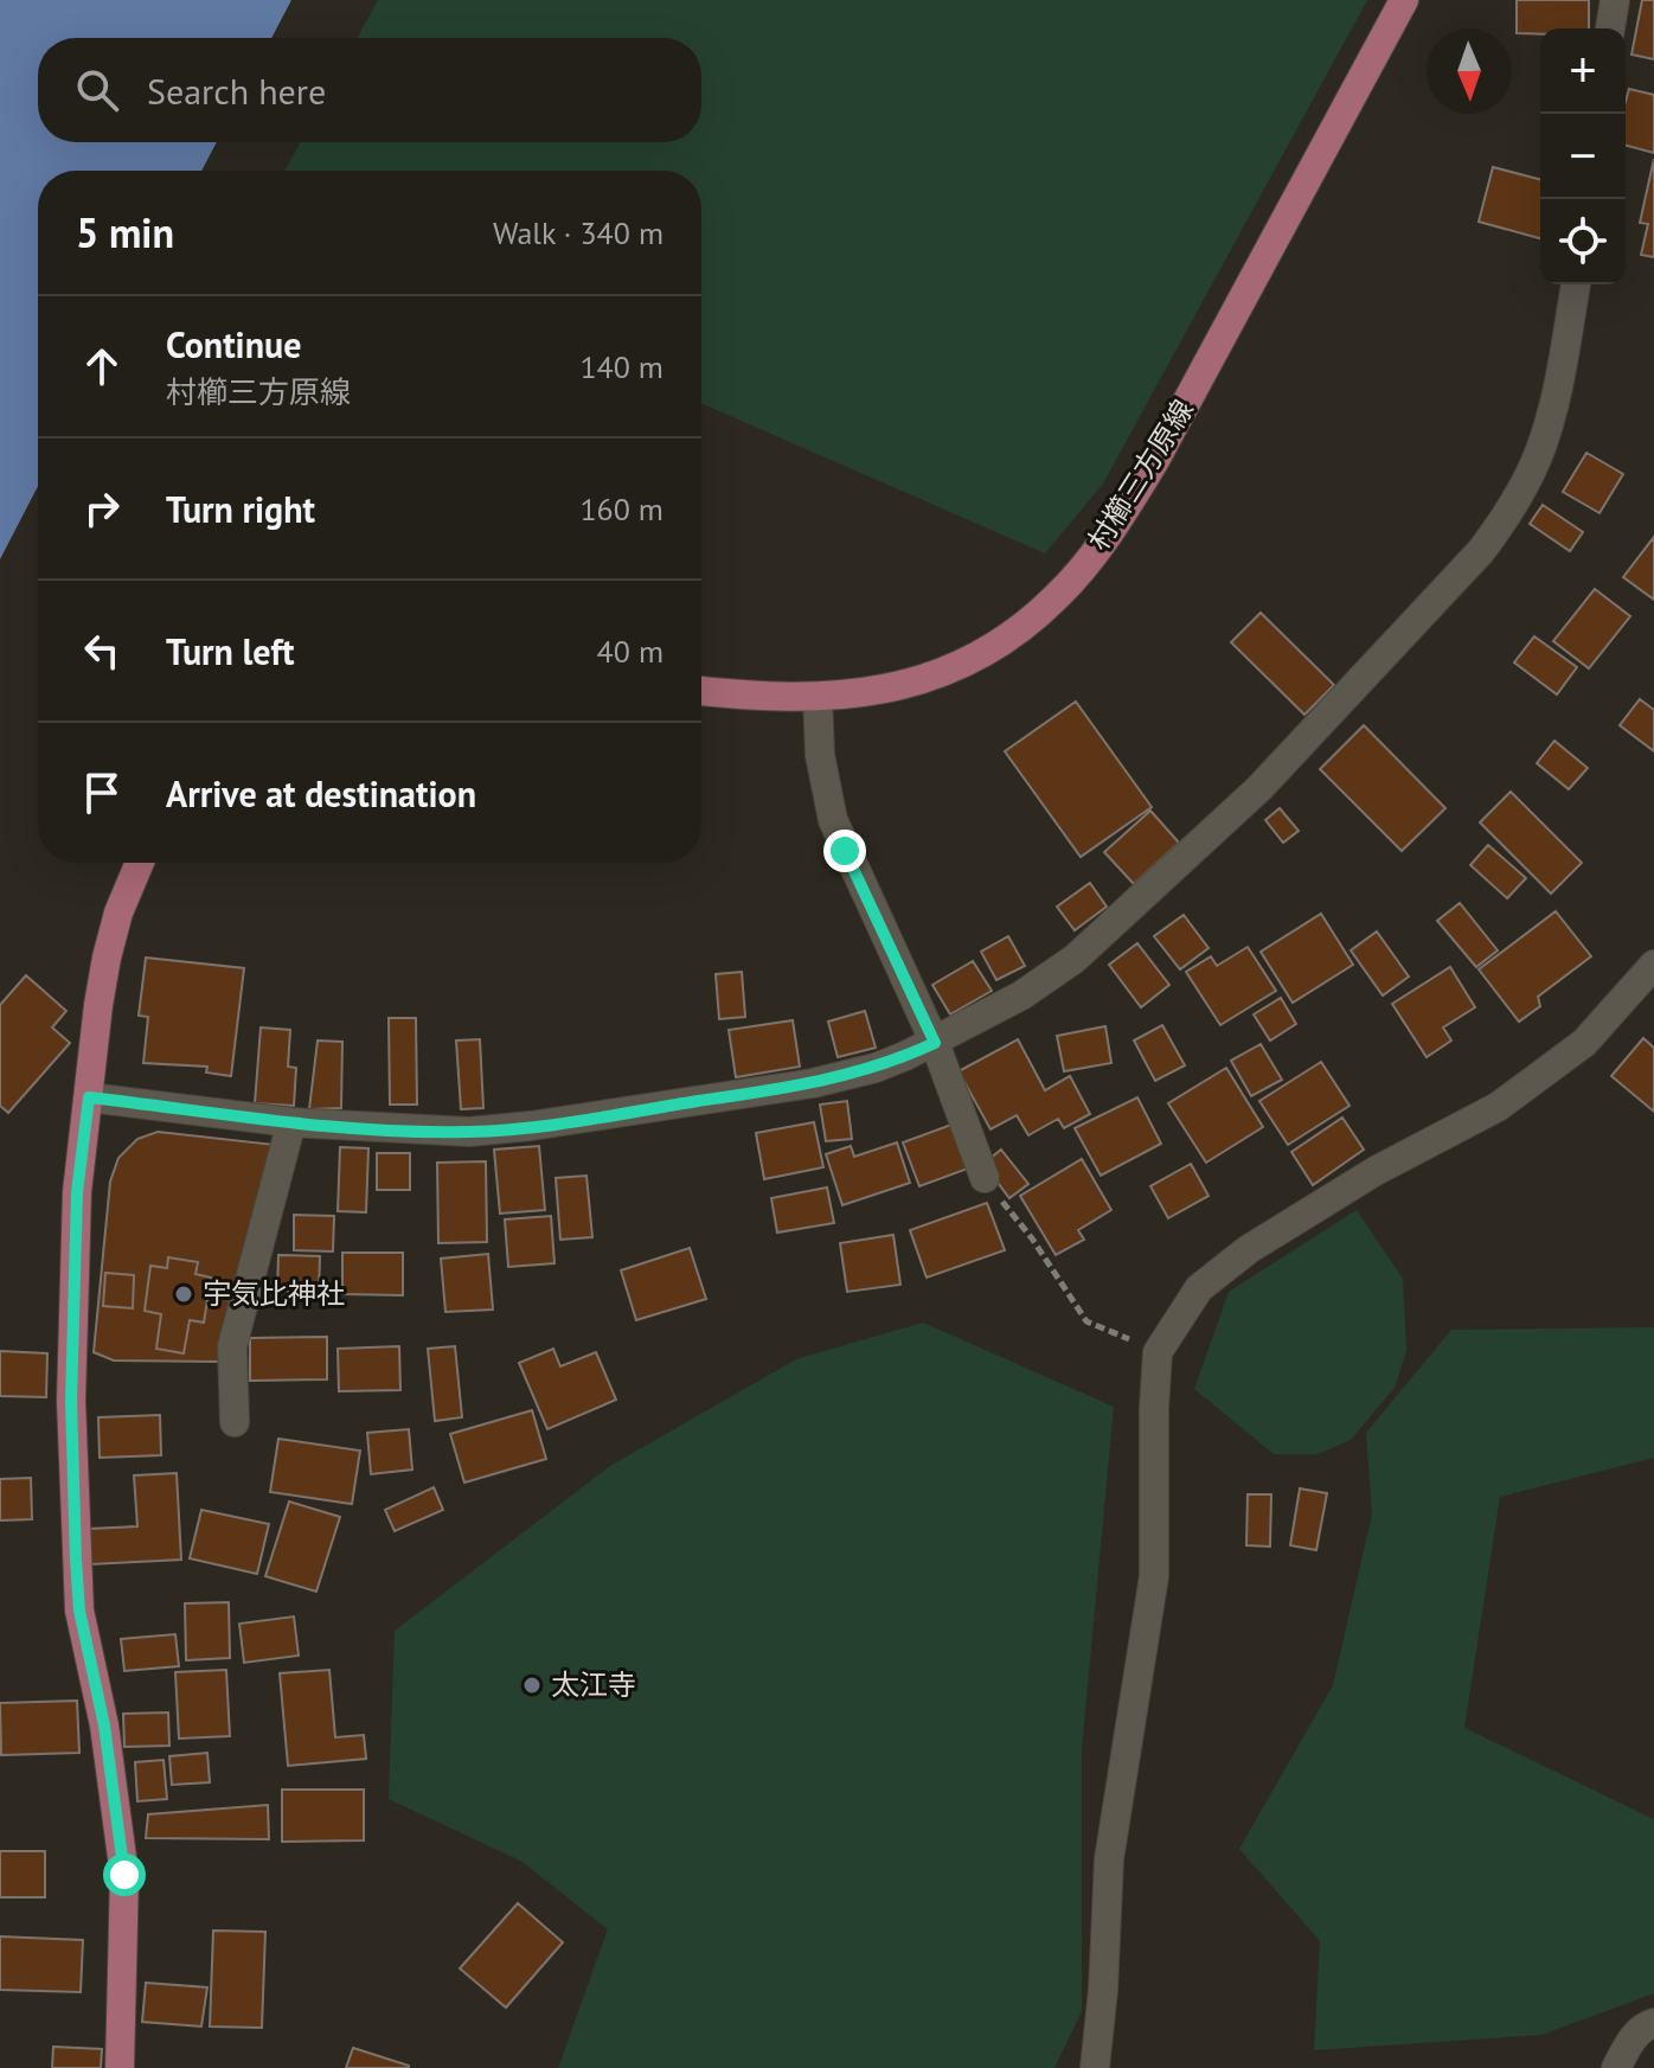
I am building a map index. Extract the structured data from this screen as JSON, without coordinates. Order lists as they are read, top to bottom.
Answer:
{
  "streets": {
    "main road": ["村櫛三方原線"]
  },
  "places": ["宇気比神社", "太江寺"],
  "north": "bottom",
  "page": {
    "map_buttons": ["+", "−"],
    "search": "Search here",
    "heading": ["5 min", "Walk · 340 m"],
    "list": [
      ["Continue", "村櫛三方原線", "140 m"],
      ["Turn right", "160 m"],
      ["Turn left", "40 m"],
      "Arrive at destination"
    ]
  }
}
